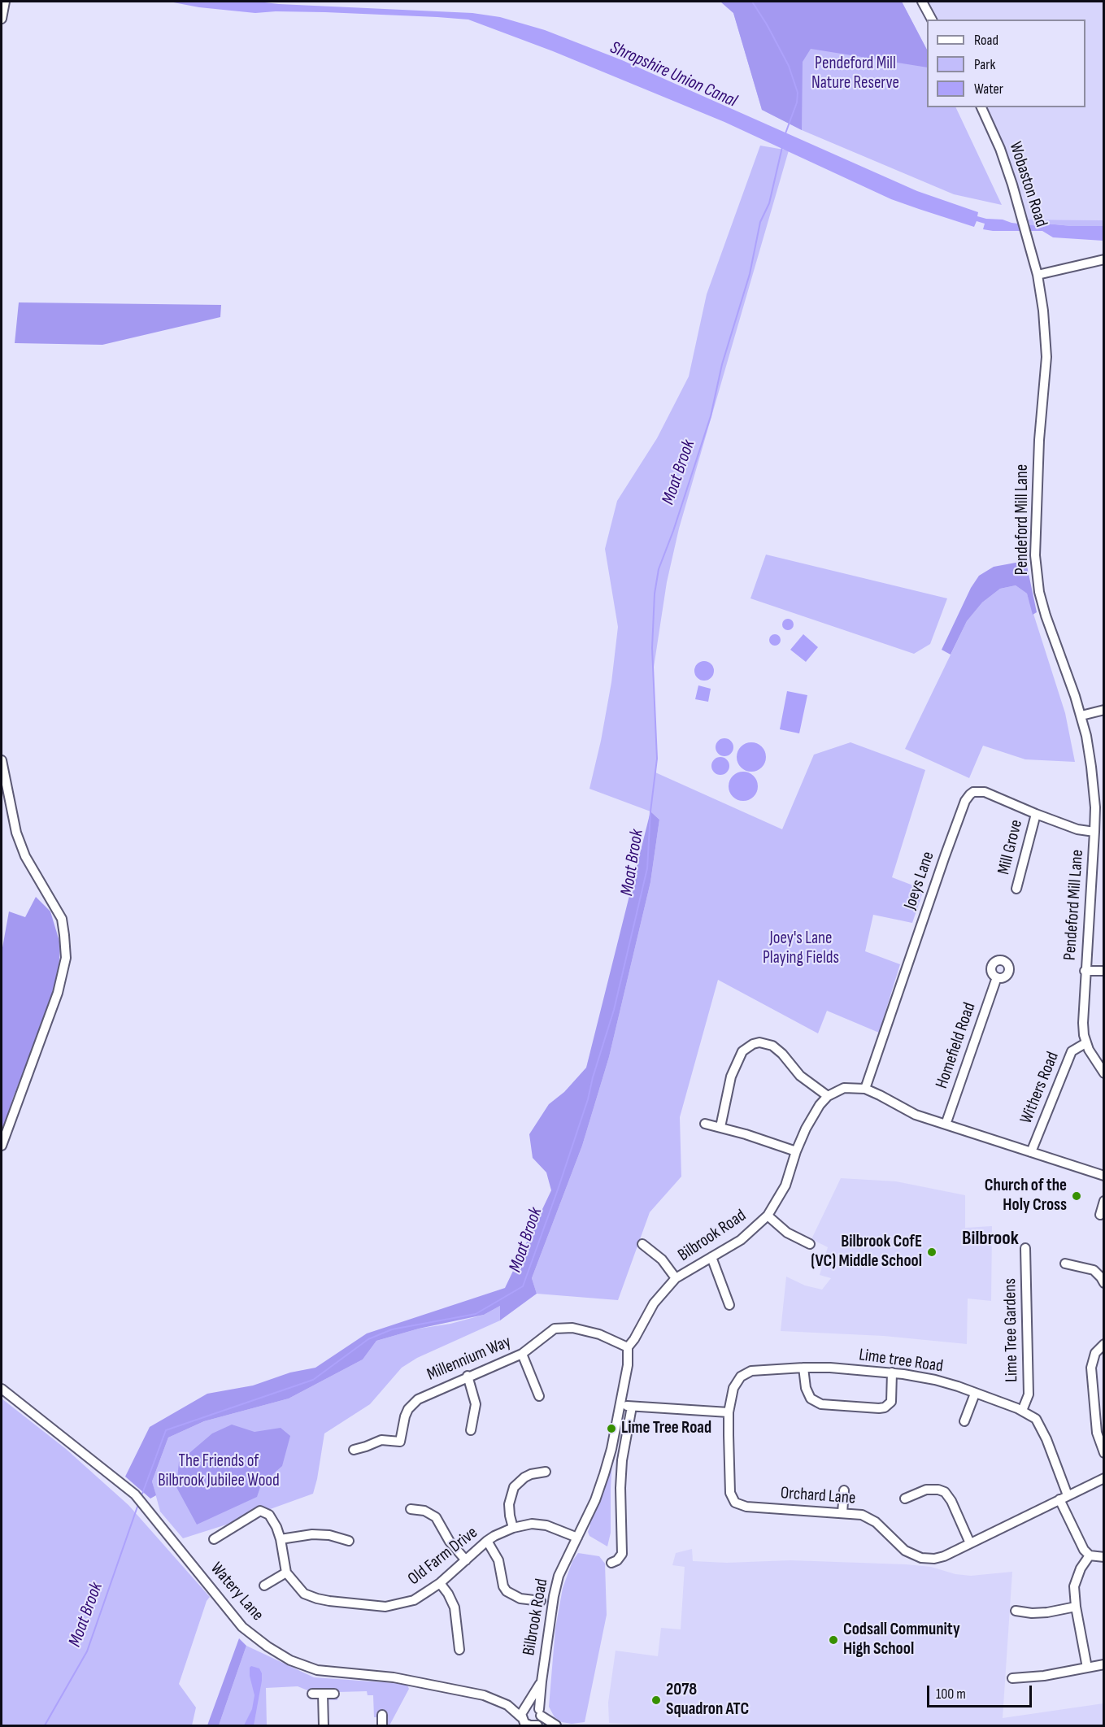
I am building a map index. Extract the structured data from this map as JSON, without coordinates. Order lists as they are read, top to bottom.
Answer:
{
  "streets": {
    "street": [
      "Wobaston Road",
      "Pendeford Mill Lane",
      "Mill Grove",
      "Joeys Lane",
      "Homefield Road",
      "Withers Road",
      "Bilbrook Road",
      "Lime Tree Gardens",
      "Millennium Way",
      "Lime tree Road",
      "Orchard Lane",
      "Old Farm Drive",
      "Watery Lane"
    ]
  },
  "crossings": [
    ["Wobaston Road", "Pendeford Mill Lane"],
    ["Pendeford Mill Lane", "Joeys Lane"],
    ["Pendeford Mill Lane", "Withers Road"],
    ["Mill Grove", "Joeys Lane"],
    ["Bilbrook Road", "Millennium Way"],
    ["Bilbrook Road", "Old Farm Drive"],
    ["Bilbrook Road", "Watery Lane"],
    ["Lime Tree Gardens", "Lime tree Road"],
    ["Lime tree Road", "Orchard Lane"]
  ],
  "districts": ["Bilbrook"],
  "water": ["Shropshire Union Canal", "Moat Brook"],
  "parks": ["Pendeford Mill Nature Reserve", "Joey's Lane Playing Fields", "The Friends of Bilbrook Jubilee Wood"],
  "places": [
    "Church of the Holy Cross",
    "Bilbrook CofE (VC) Middle School",
    "Lime Tree Road",
    "Codsall Community High School",
    "2078 Squadron ATC"
  ],
  "legend": ["Road", "Park", "Water"],
  "scale_bar": "100 m"
}
